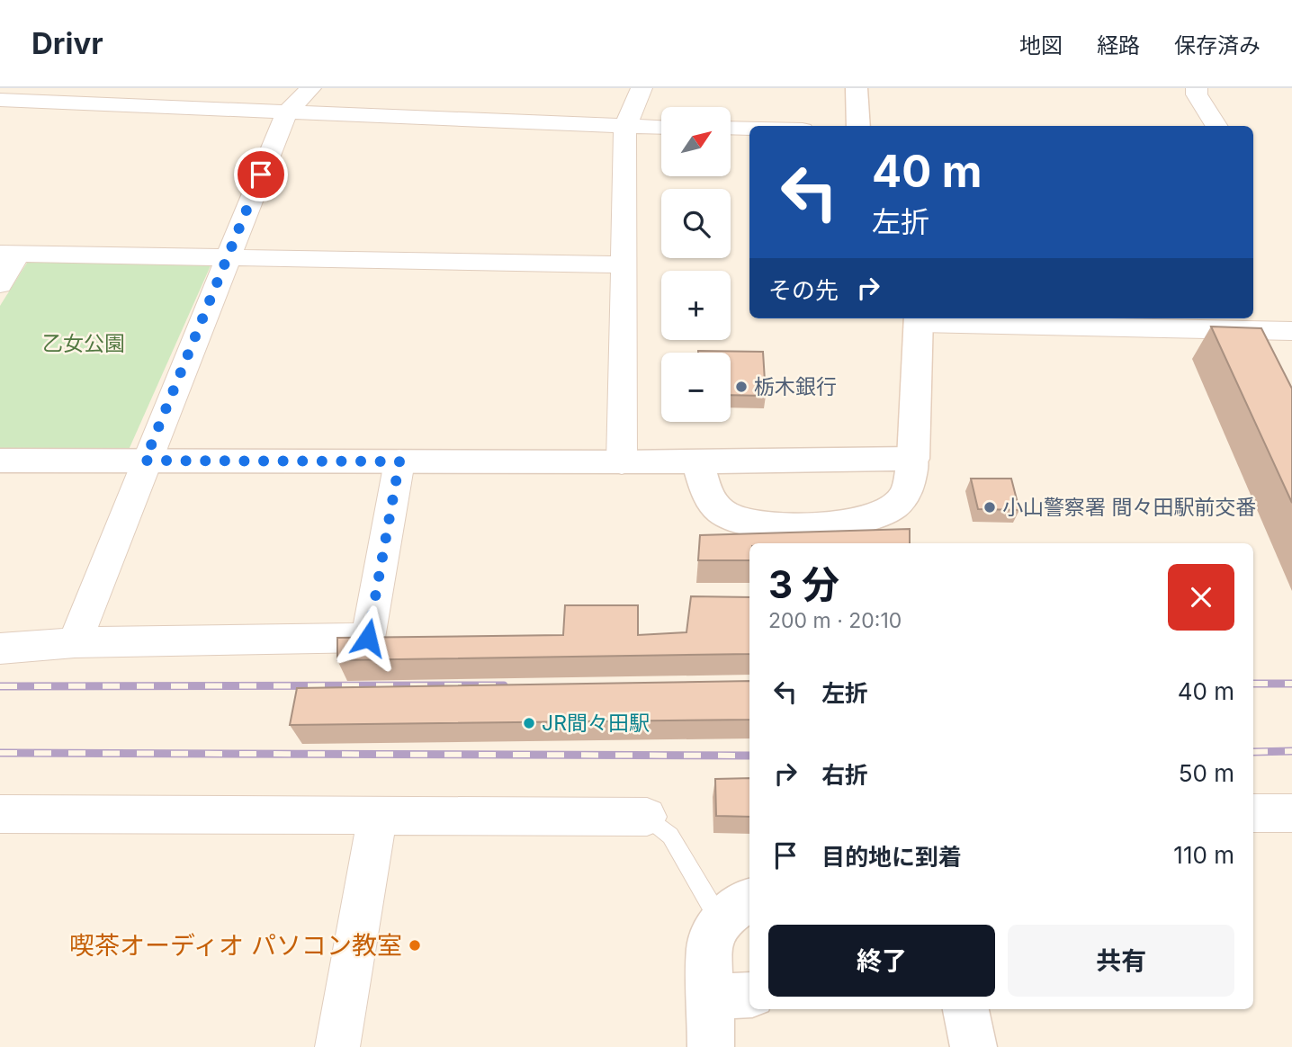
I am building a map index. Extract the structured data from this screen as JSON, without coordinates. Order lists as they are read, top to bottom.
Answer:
{
  "parks": ["乙女公園"],
  "places": [
    "栃木銀行",
    "小山警察署 間々田駅前交番",
    "JR間々田駅",
    "喫茶オーディオ パソコン教室"
  ],
  "north": "top right",
  "page": {
    "header": "Drivr",
    "nav": ["地図", "経路", "保存済み"],
    "map_buttons": ["+", "−"],
    "turn": ["40 m", "左折"],
    "then": "その先",
    "heading": ["3 分", "200 m · 20:10"],
    "list": [
      {
        "name": "左折",
        "value": "40 m"
      },
      {
        "name": "右折",
        "value": "50 m"
      },
      {
        "name": "目的地に到着",
        "value": "110 m"
      }
    ],
    "buttons": ["終了", "共有"]
  }
}
